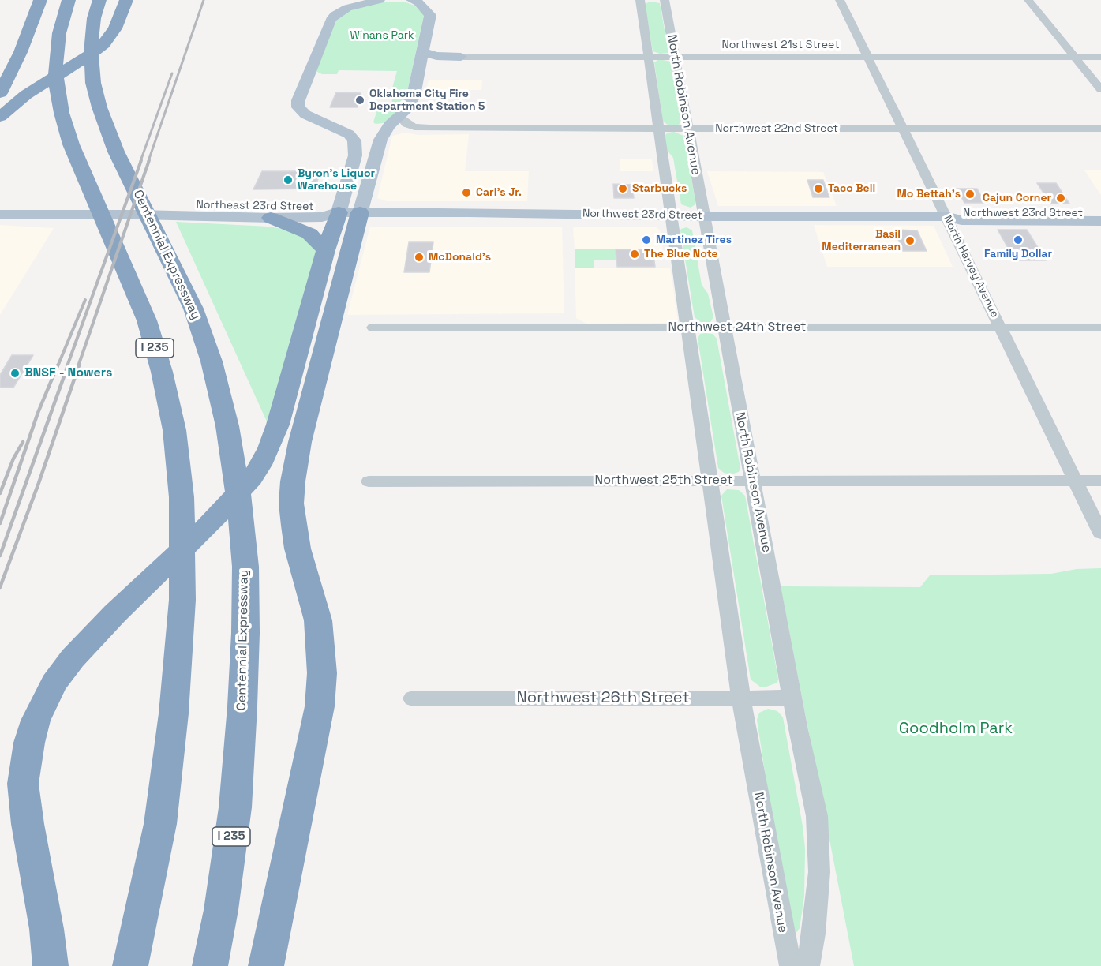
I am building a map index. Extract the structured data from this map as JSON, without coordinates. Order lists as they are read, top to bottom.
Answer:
{
  "streets": {
    "highway": ["Centennial Expressway", "I 235"],
    "main road": ["Northeast 23rd Street", "Northwest 23rd Street"],
    "street": [
      "Northwest 21st Street",
      "North Robinson Avenue",
      "Northwest 22nd Street",
      "North Harvey Avenue",
      "Northwest 24th Street",
      "Northwest 25th Street",
      "Northwest 26th Street"
    ]
  },
  "crossings": [
    ["Northwest 21st Street", "North Robinson Avenue"],
    ["Northwest 21st Street", "North Harvey Avenue"],
    ["North Robinson Avenue", "Northwest 22nd Street"],
    ["North Robinson Avenue", "Northwest 23rd Street"],
    ["North Robinson Avenue", "Northwest 24th Street"],
    ["North Robinson Avenue", "Northwest 25th Street"],
    ["North Robinson Avenue", "Northwest 26th Street"],
    ["Northwest 22nd Street", "North Harvey Avenue"],
    ["Northeast 23rd Street", "Northwest 23rd Street"],
    ["Northwest 23rd Street", "North Harvey Avenue"],
    ["North Harvey Avenue", "Northwest 24th Street"],
    ["North Harvey Avenue", "Northwest 25th Street"]
  ],
  "parks": ["Winans Park", "Goodholm Park"],
  "places": [
    "Oklahoma City Fire Department Station 5",
    "Byron's Liquor Warehouse",
    "Starbucks",
    "Taco Bell",
    "Carl's Jr.",
    "Mo Bettah's",
    "Cajun Corner",
    "Martinez Tires",
    "Family Dollar",
    "Basil Mediterranean",
    "The Blue Note",
    "McDonald's",
    "BNSF - Nowers"
  ]
}
